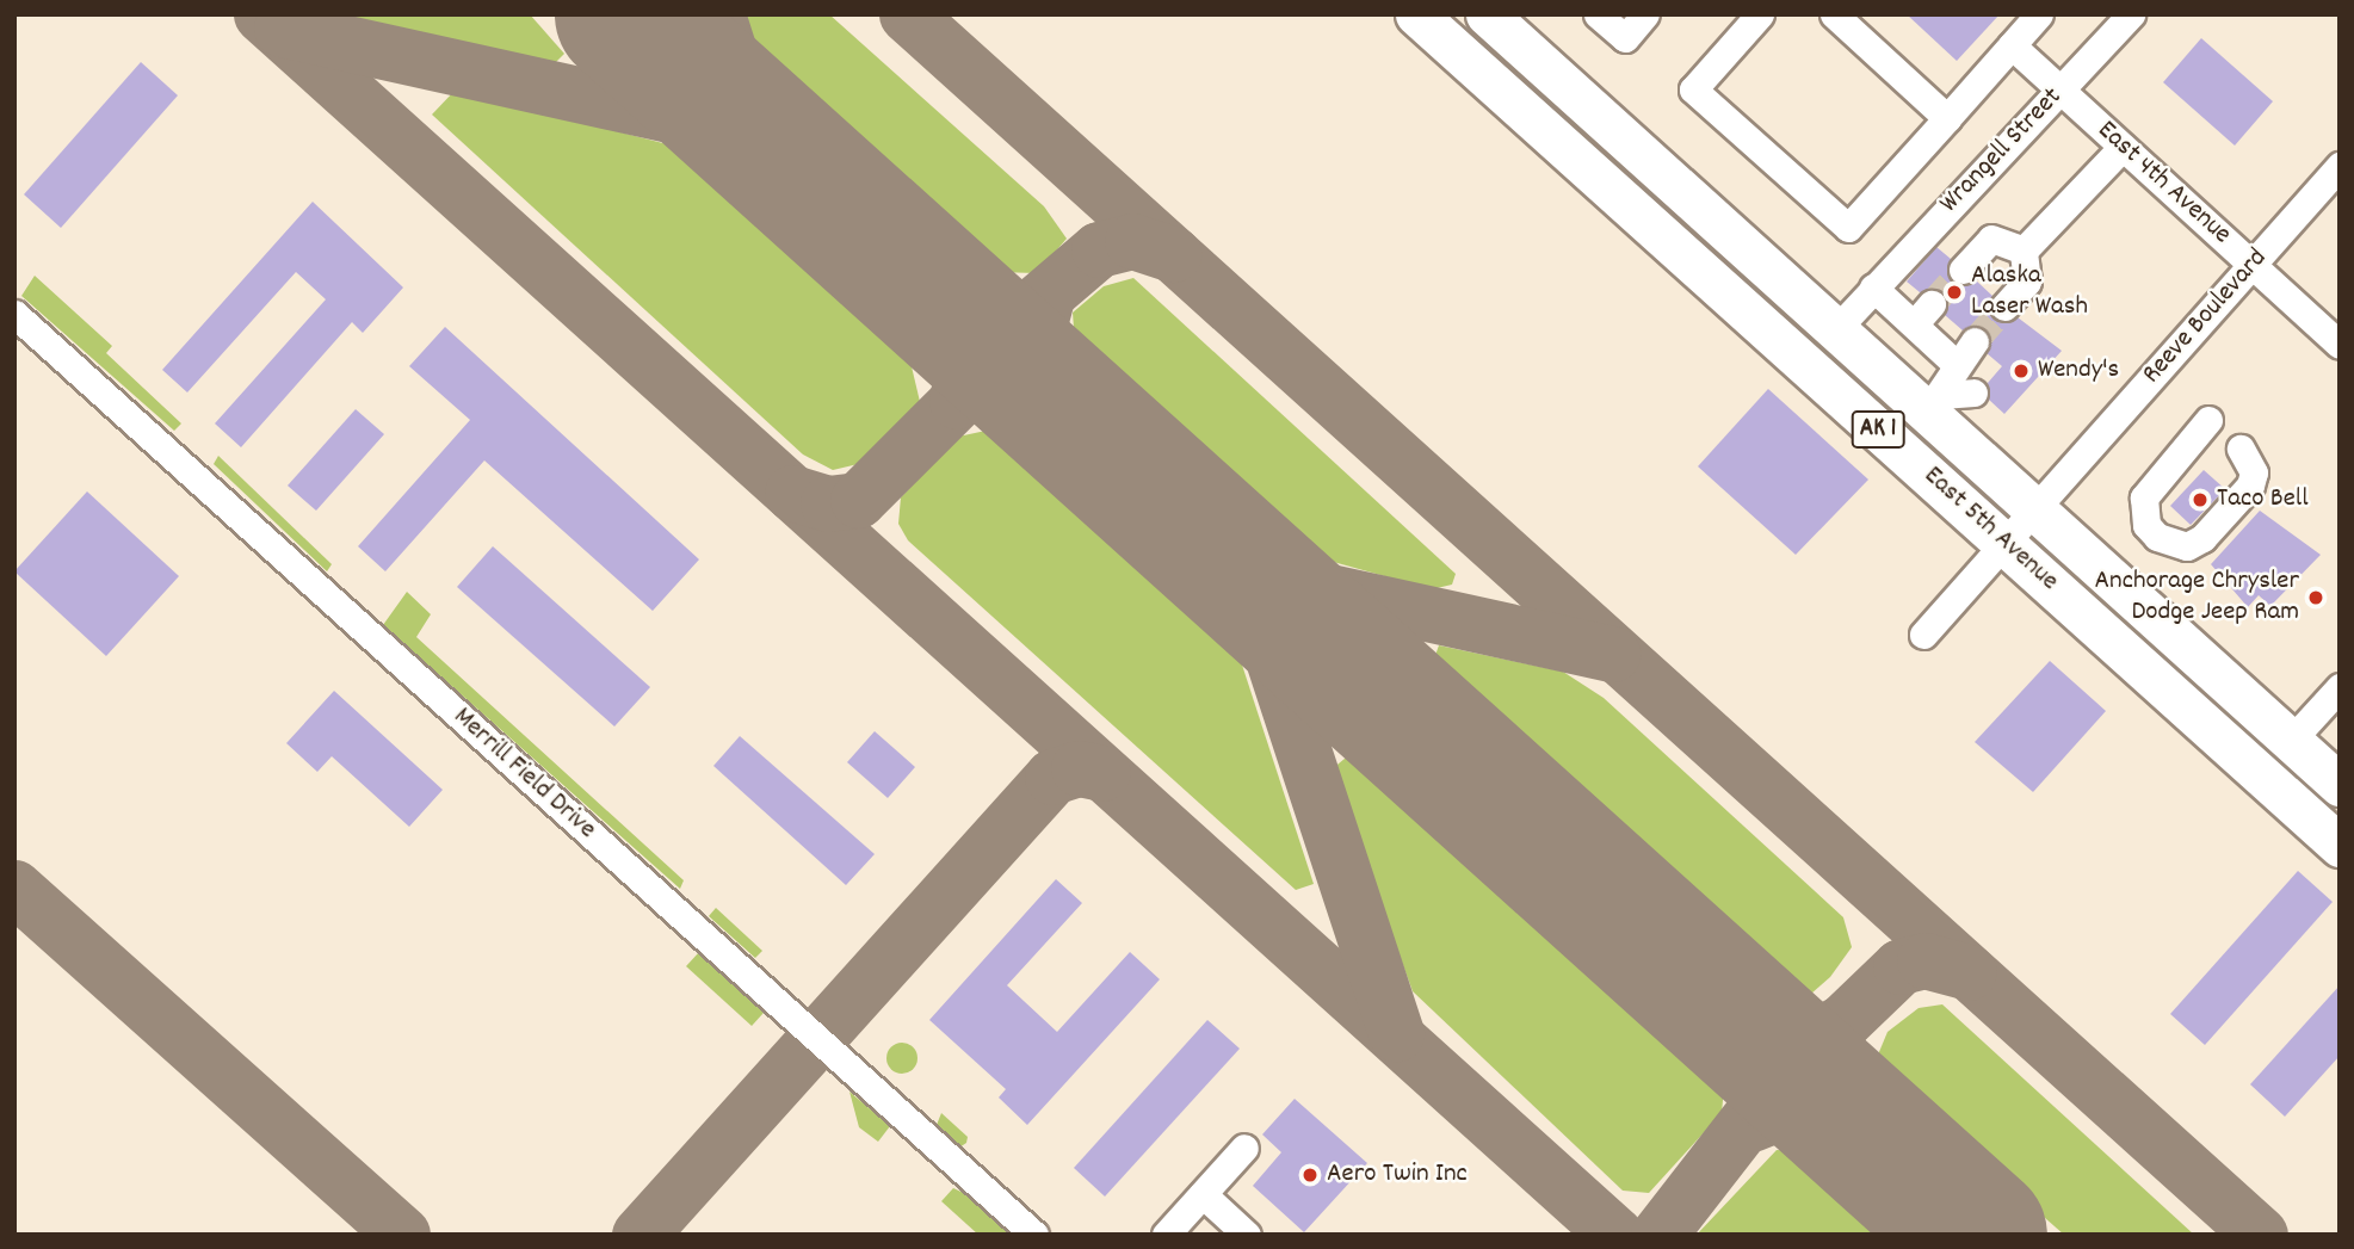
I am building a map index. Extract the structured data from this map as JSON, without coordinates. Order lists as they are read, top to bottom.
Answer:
{
  "streets": {
    "highway": ["AK 1", "East 5th Avenue"],
    "street": [
      "Wrangell Street",
      "East 4th Avenue",
      "Reeve Boulevard",
      "Merrill Field Drive"
    ]
  },
  "crossings": [
    ["Wrangell Street", "East 4th Avenue"],
    ["Wrangell Street", "East 5th Avenue"],
    ["East 4th Avenue", "Reeve Boulevard"],
    ["Reeve Boulevard", "East 5th Avenue"]
  ],
  "places": [
    "Alaska Laser Wash",
    "Wendy's",
    "Taco Bell",
    "Anchorage Chrysler Dodge Jeep Ram",
    "Aero Twin Inc"
  ]
}
